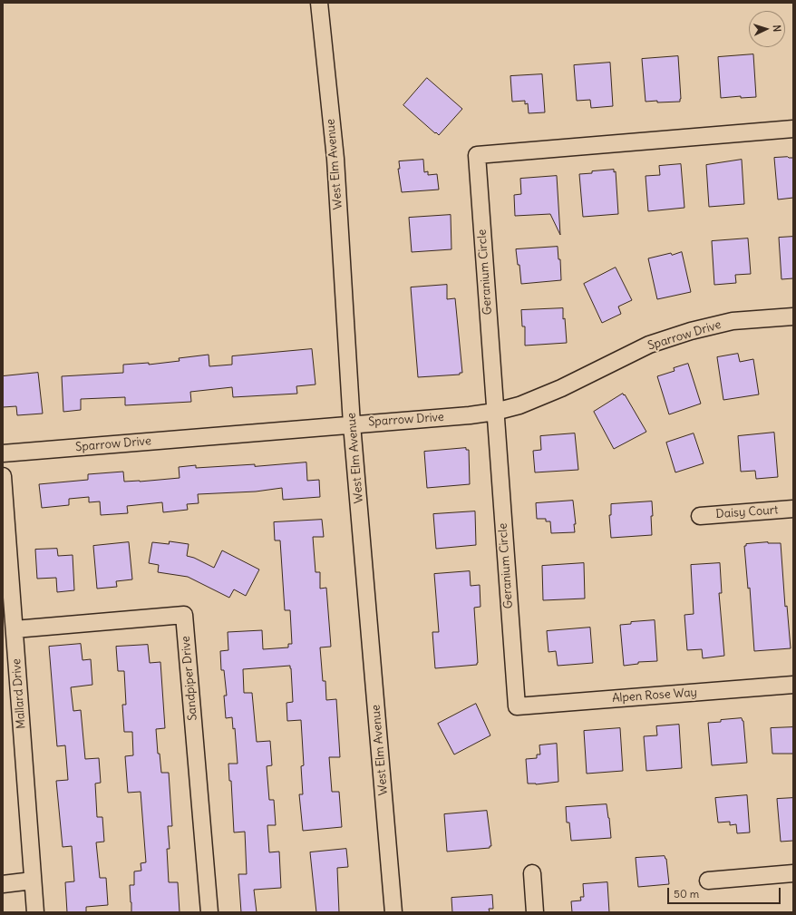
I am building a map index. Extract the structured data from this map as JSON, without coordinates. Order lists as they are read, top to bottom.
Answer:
{
  "streets": {
    "street": [
      "West Elm Avenue",
      "Geranium Circle",
      "Sparrow Drive",
      "Daisy Court",
      "Sandpiper Drive",
      "Mallard Drive",
      "Alpen Rose Way"
    ]
  },
  "crossings": [
    ["West Elm Avenue", "Sparrow Drive"],
    ["Geranium Circle", "Sparrow Drive"],
    ["Geranium Circle", "Alpen Rose Way"],
    ["Sandpiper Drive", "Mallard Drive"]
  ],
  "scale_bar": "50 m",
  "north": "right"
}
